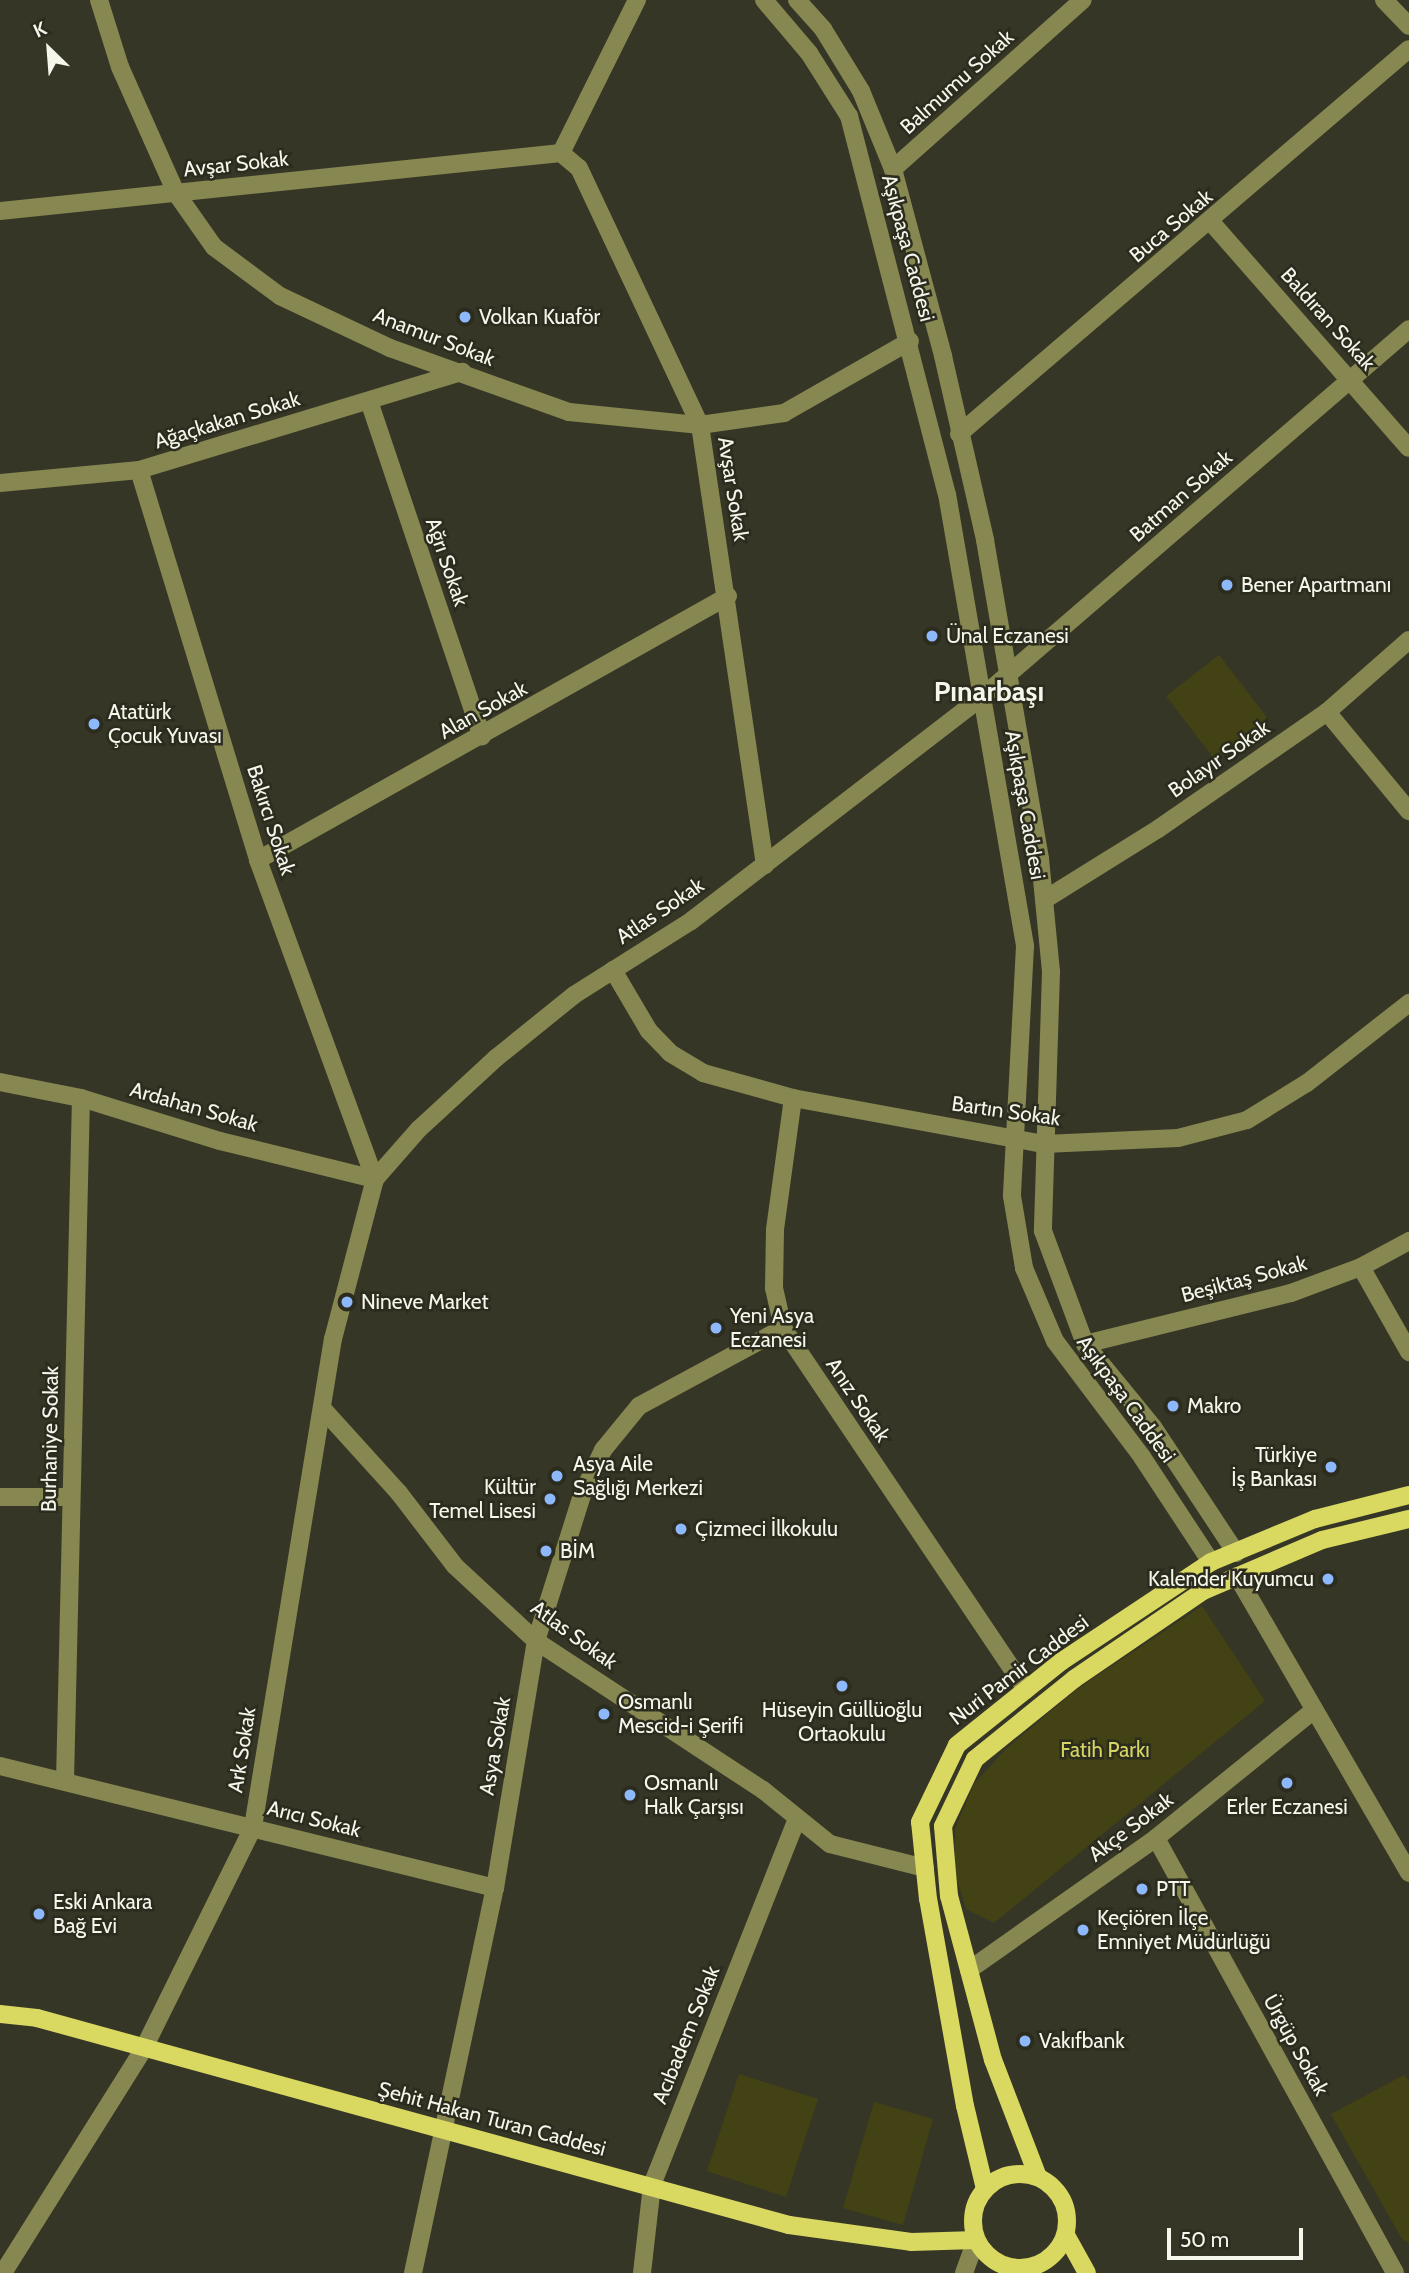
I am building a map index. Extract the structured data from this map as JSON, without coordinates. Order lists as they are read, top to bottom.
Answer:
{
  "streets": {
    "main road": ["Nuri Pamir Caddesi", "Şehit Hakan Turan Caddesi"],
    "street": [
      "Balmumu Sokak",
      "Avşar Sokak",
      "Buca Sokak",
      "Aşıkpaşa Caddesi",
      "Baldıran Sokak",
      "Anamur Sokak",
      "Ağaçkakan Sokak",
      "Batman Sokak",
      "Ağrı Sokak",
      "Alan Sokak",
      "Bolayır Sokak",
      "Bakırcı Sokak",
      "Atlas Sokak",
      "Ardahan Sokak",
      "Bartın Sokak",
      "Beşiktaş Sokak",
      "Anız Sokak",
      "Burhaniye Sokak",
      "Asya Sokak",
      "Ark Sokak",
      "Arıcı Sokak",
      "Akçe Sokak",
      "Acıbadem Sokak",
      "Ürgüp Sokak"
    ]
  },
  "crossings": [
    ["Balmumu Sokak", "Aşıkpaşa Caddesi"],
    ["Avşar Sokak", "Anamur Sokak"],
    ["Avşar Sokak", "Alan Sokak"],
    ["Avşar Sokak", "Atlas Sokak"],
    ["Buca Sokak", "Aşıkpaşa Caddesi"],
    ["Buca Sokak", "Baldıran Sokak"],
    ["Aşıkpaşa Caddesi", "Anamur Sokak"],
    ["Aşıkpaşa Caddesi", "Batman Sokak"],
    ["Aşıkpaşa Caddesi", "Bolayır Sokak"],
    ["Aşıkpaşa Caddesi", "Atlas Sokak"],
    ["Aşıkpaşa Caddesi", "Bartın Sokak"],
    ["Aşıkpaşa Caddesi", "Beşiktaş Sokak"],
    ["Aşıkpaşa Caddesi", "Nuri Pamir Caddesi"],
    ["Baldıran Sokak", "Batman Sokak"],
    ["Anamur Sokak", "Ağaçkakan Sokak"],
    ["Ağaçkakan Sokak", "Ağrı Sokak"],
    ["Ağaçkakan Sokak", "Bakırcı Sokak"],
    ["Batman Sokak", "Atlas Sokak"],
    ["Ağrı Sokak", "Alan Sokak"],
    ["Alan Sokak", "Bakırcı Sokak"],
    ["Bakırcı Sokak", "Atlas Sokak"],
    ["Bakırcı Sokak", "Ardahan Sokak"],
    ["Bakırcı Sokak", "Ark Sokak"],
    ["Atlas Sokak", "Ardahan Sokak"],
    ["Atlas Sokak", "Bartın Sokak"],
    ["Atlas Sokak", "Nuri Pamir Caddesi"],
    ["Atlas Sokak", "Asya Sokak"],
    ["Atlas Sokak", "Ark Sokak"],
    ["Atlas Sokak", "Acıbadem Sokak"],
    ["Ardahan Sokak", "Burhaniye Sokak"],
    ["Ardahan Sokak", "Ark Sokak"],
    ["Bartın Sokak", "Anız Sokak"],
    ["Anız Sokak", "Nuri Pamir Caddesi"],
    ["Anız Sokak", "Asya Sokak"],
    ["Burhaniye Sokak", "Arıcı Sokak"],
    ["Nuri Pamir Caddesi", "Akçe Sokak"],
    ["Nuri Pamir Caddesi", "Şehit Hakan Turan Caddesi"],
    ["Asya Sokak", "Arıcı Sokak"],
    ["Asya Sokak", "Şehit Hakan Turan Caddesi"],
    ["Ark Sokak", "Arıcı Sokak"],
    ["Ark Sokak", "Şehit Hakan Turan Caddesi"],
    ["Akçe Sokak", "Ürgüp Sokak"],
    ["Acıbadem Sokak", "Şehit Hakan Turan Caddesi"]
  ],
  "districts": ["Pınarbaşı"],
  "parks": ["Fatih Parkı"],
  "places": [
    "Volkan Kuaför",
    "Bener Apartmanı",
    "Ünal Eczanesi",
    "Atatürk Çocuk Yuvası",
    "Nineve Market",
    "Yeni Asya Eczanesi",
    "Makro",
    "Türkiye İş Bankası",
    "Asya Aile Sağlığı Merkezi",
    "Kültür Temel Lisesi",
    "Çizmeci İlkokulu",
    "BİM",
    "Kalender Kuyumcu",
    "Hüseyin Güllüoğlu Ortaokulu",
    "Osmanlı Mescid-i Şerifi",
    "Erler Eczanesi",
    "Osmanlı Halk Çarşısı",
    "PTT",
    "Eski Ankara Bağ Evi",
    "Keçiören İlçe Emniyet Müdürlüğü",
    "Vakıfbank"
  ],
  "scale_bar": "50 m",
  "north": "top left"
}
